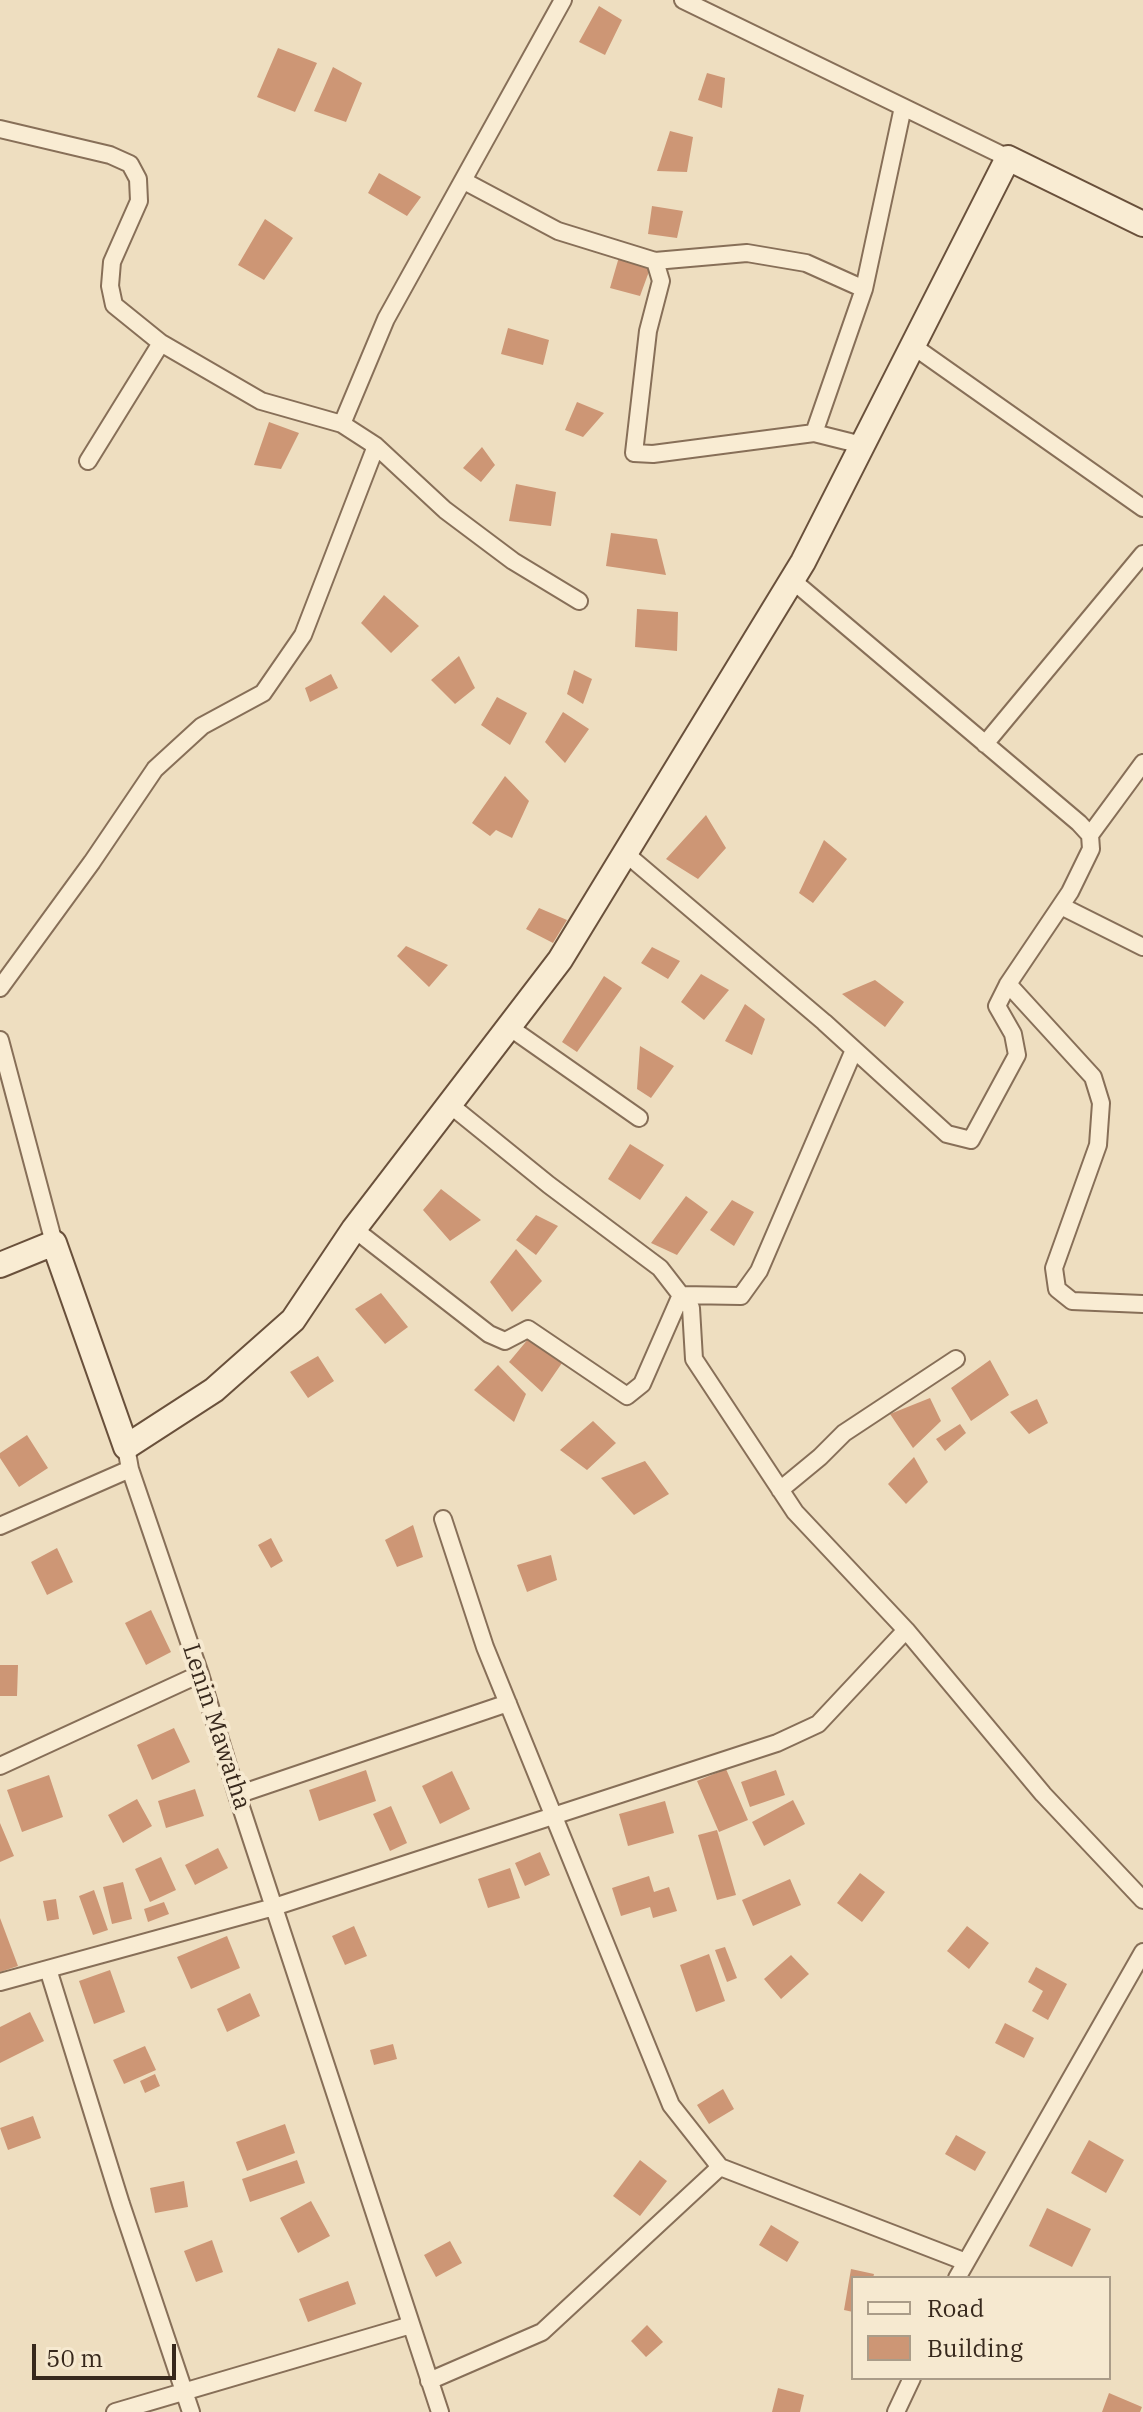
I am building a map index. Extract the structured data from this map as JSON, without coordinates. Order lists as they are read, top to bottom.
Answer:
{
  "streets": {
    "street": ["Lenin Mawatha"]
  },
  "legend": ["Road", "Building"],
  "scale_bar": "50 m"
}
